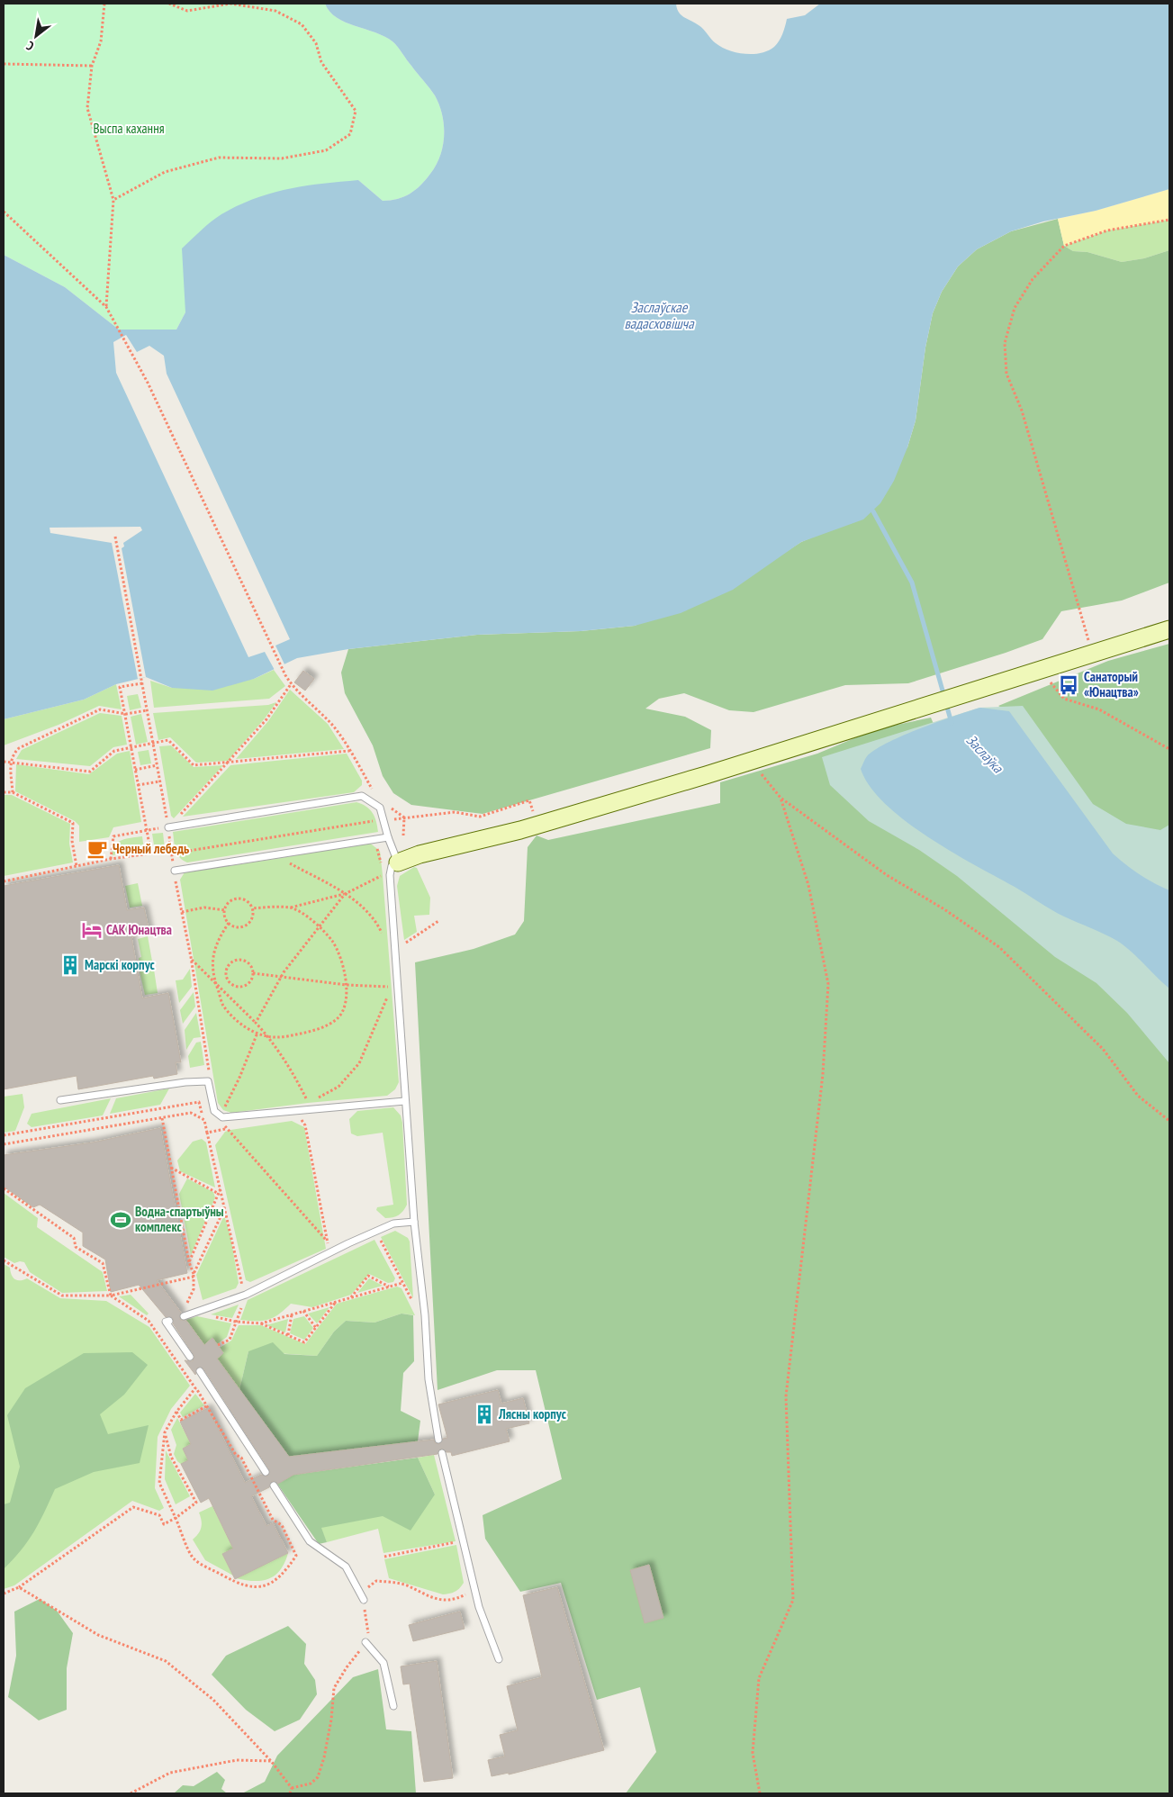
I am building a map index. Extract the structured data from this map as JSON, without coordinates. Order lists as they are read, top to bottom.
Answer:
{
  "water": ["Заслаўскае вадасховішча", "Заслаўка"],
  "parks": ["Выспа кахання"],
  "places": {
    "bus stop": ["Санаторый «Юнацтва»"],
    "cafe": ["Черный лебедь"],
    "hotel": ["САК Юнацтва"],
    "building": ["Марскі корпус", "Лясны корпус"],
    "sports": ["Водна-спартыўны комплекс"]
  },
  "north": "bottom left"
}
